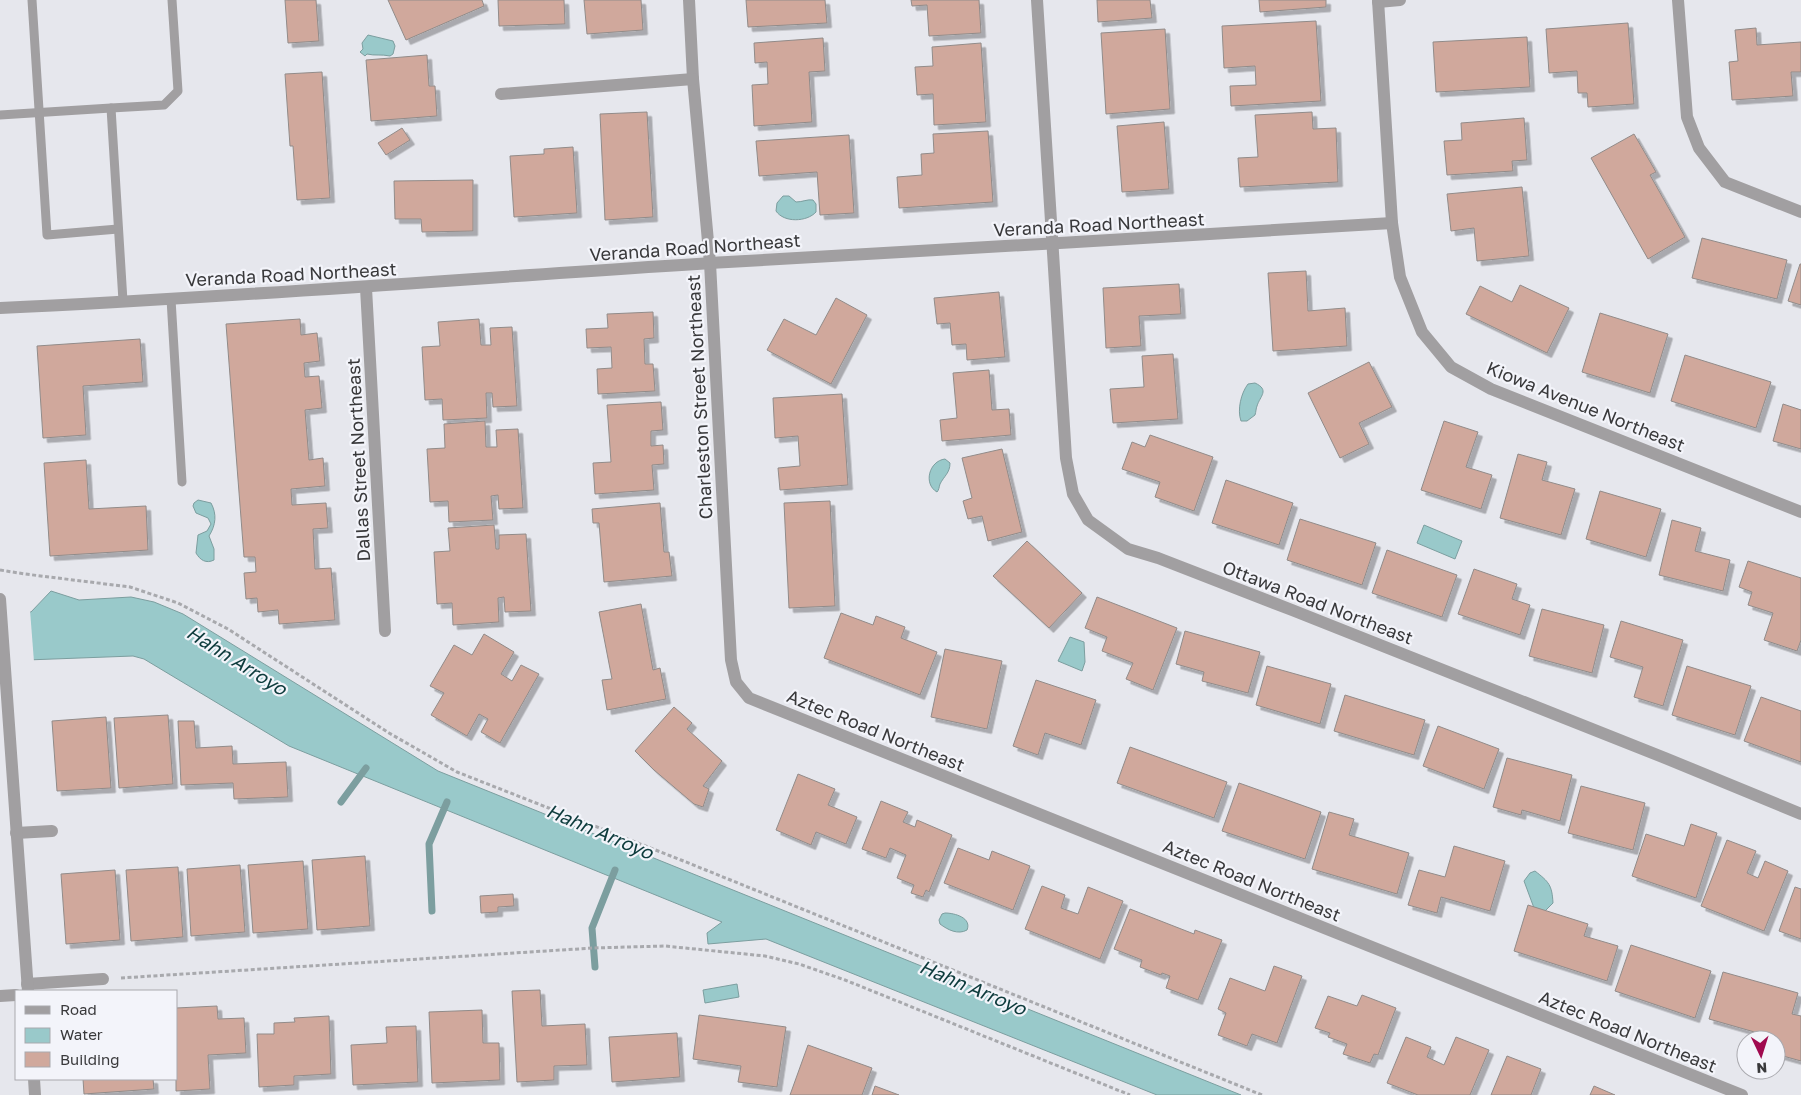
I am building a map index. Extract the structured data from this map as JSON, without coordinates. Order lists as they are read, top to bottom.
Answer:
{
  "streets": {
    "street": [
      "Veranda Road Northeast",
      "Charleston Street Northeast",
      "Kiowa Avenue Northeast",
      "Dallas Street Northeast",
      "Ottawa Road Northeast",
      "Aztec Road Northeast"
    ]
  },
  "crossings": [
    ["Veranda Road Northeast", "Charleston Street Northeast"],
    ["Veranda Road Northeast", "Kiowa Avenue Northeast"],
    ["Veranda Road Northeast", "Dallas Street Northeast"],
    ["Veranda Road Northeast", "Ottawa Road Northeast"],
    ["Charleston Street Northeast", "Aztec Road Northeast"]
  ],
  "water": ["Hahn Arroyo"],
  "legend": ["Road", "Water", "Building"],
  "north": "bottom"
}
